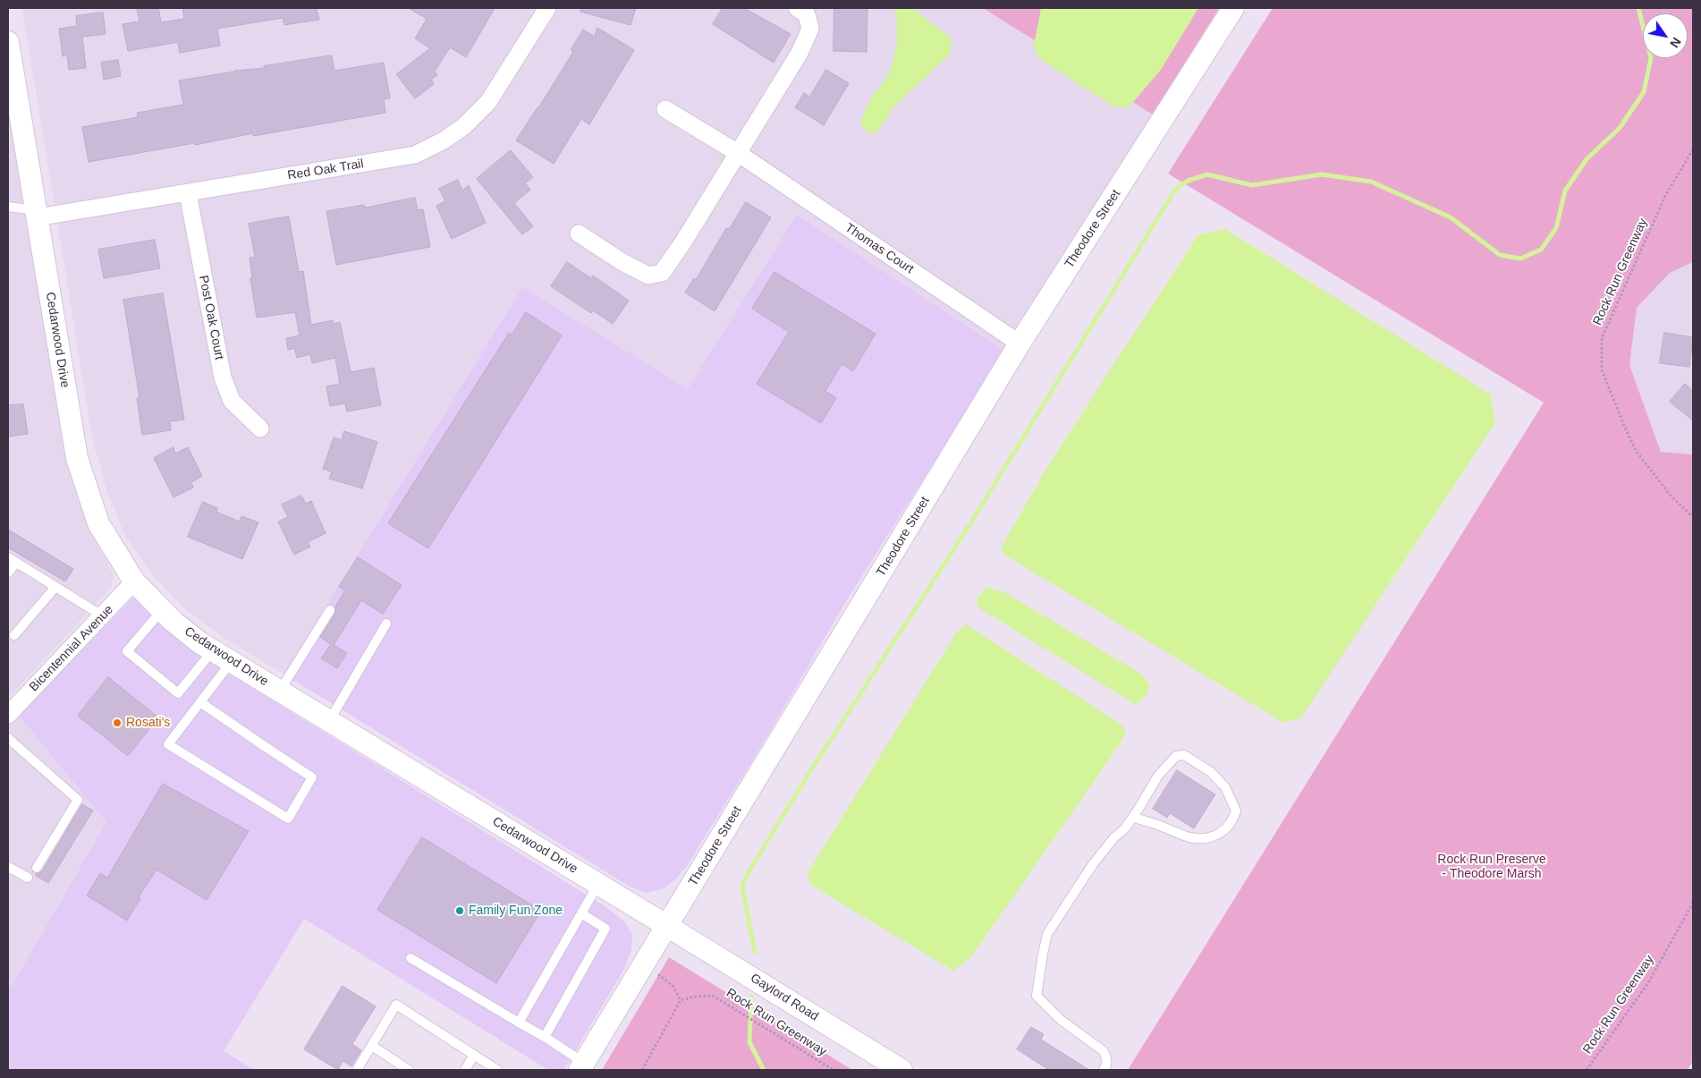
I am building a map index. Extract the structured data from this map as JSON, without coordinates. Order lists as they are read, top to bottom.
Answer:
{
  "streets": {
    "street": [
      "Red Oak Trail",
      "Theodore Street",
      "Thomas Court",
      "Post Oak Court",
      "Cedarwood Drive",
      "Bicentennial Avenue",
      "Gaylord Road"
    ],
    "path": ["Rock Run Greenway"]
  },
  "crossings": [
    ["Red Oak Trail", "Post Oak Court"],
    ["Red Oak Trail", "Cedarwood Drive"],
    ["Theodore Street", "Thomas Court"],
    ["Theodore Street", "Cedarwood Drive"],
    ["Theodore Street", "Gaylord Road"],
    ["Cedarwood Drive", "Bicentennial Avenue"],
    ["Cedarwood Drive", "Gaylord Road"]
  ],
  "parks": ["Rock Run Preserve - Theodore Marsh"],
  "places": ["Rosati's", "Family Fun Zone"],
  "north": "bottom right"
}
